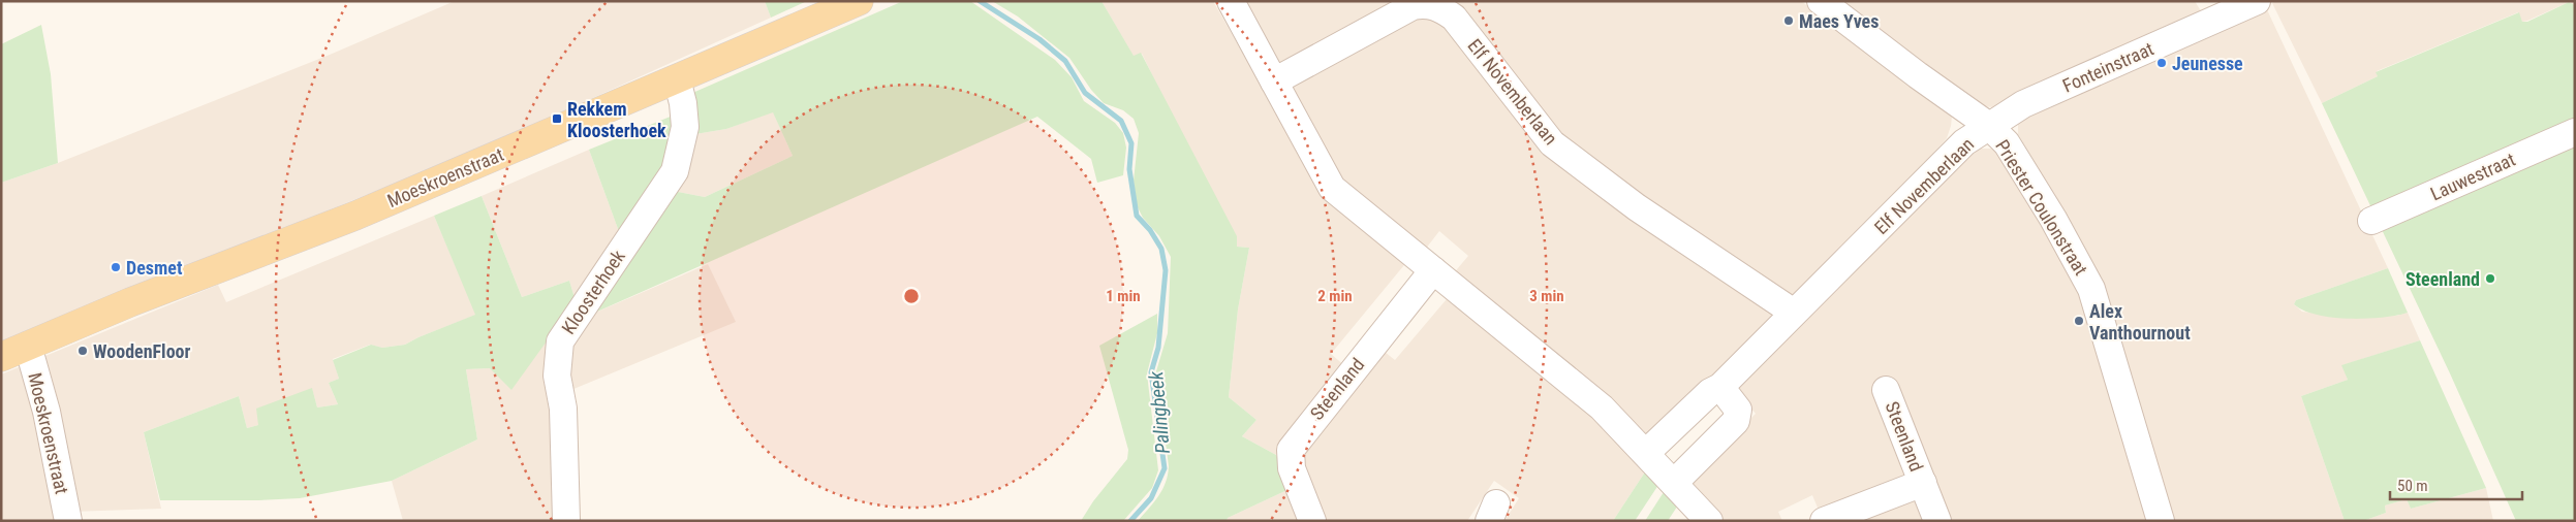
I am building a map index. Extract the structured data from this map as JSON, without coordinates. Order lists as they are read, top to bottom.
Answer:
{
  "streets": {
    "main road": ["Moeskroenstraat"],
    "street": [
      "Fonteinstraat",
      "Elf Novemberlaan",
      "Lauwestraat",
      "Priester Coulonstraat",
      "Kloosterhoek",
      "Steenland"
    ]
  },
  "crossings": [
    ["Fonteinstraat", "Elf Novemberlaan"],
    ["Fonteinstraat", "Priester Coulonstraat"],
    ["Elf Novemberlaan", "Priester Coulonstraat"],
    ["Moeskroenstraat", "Kloosterhoek"]
  ],
  "water": ["Palingbeek"],
  "places": {
    "other": [
      "Maes Yves",
      "Jeunesse",
      "Desmet",
      "Steenland",
      "Alex Vanthournout",
      "WoodenFloor"
    ],
    "transit": ["Rekkem Kloosterhoek"]
  },
  "scale_bar": "50 m",
  "rings": ["1 min", "2 min", "3 min"]
}
